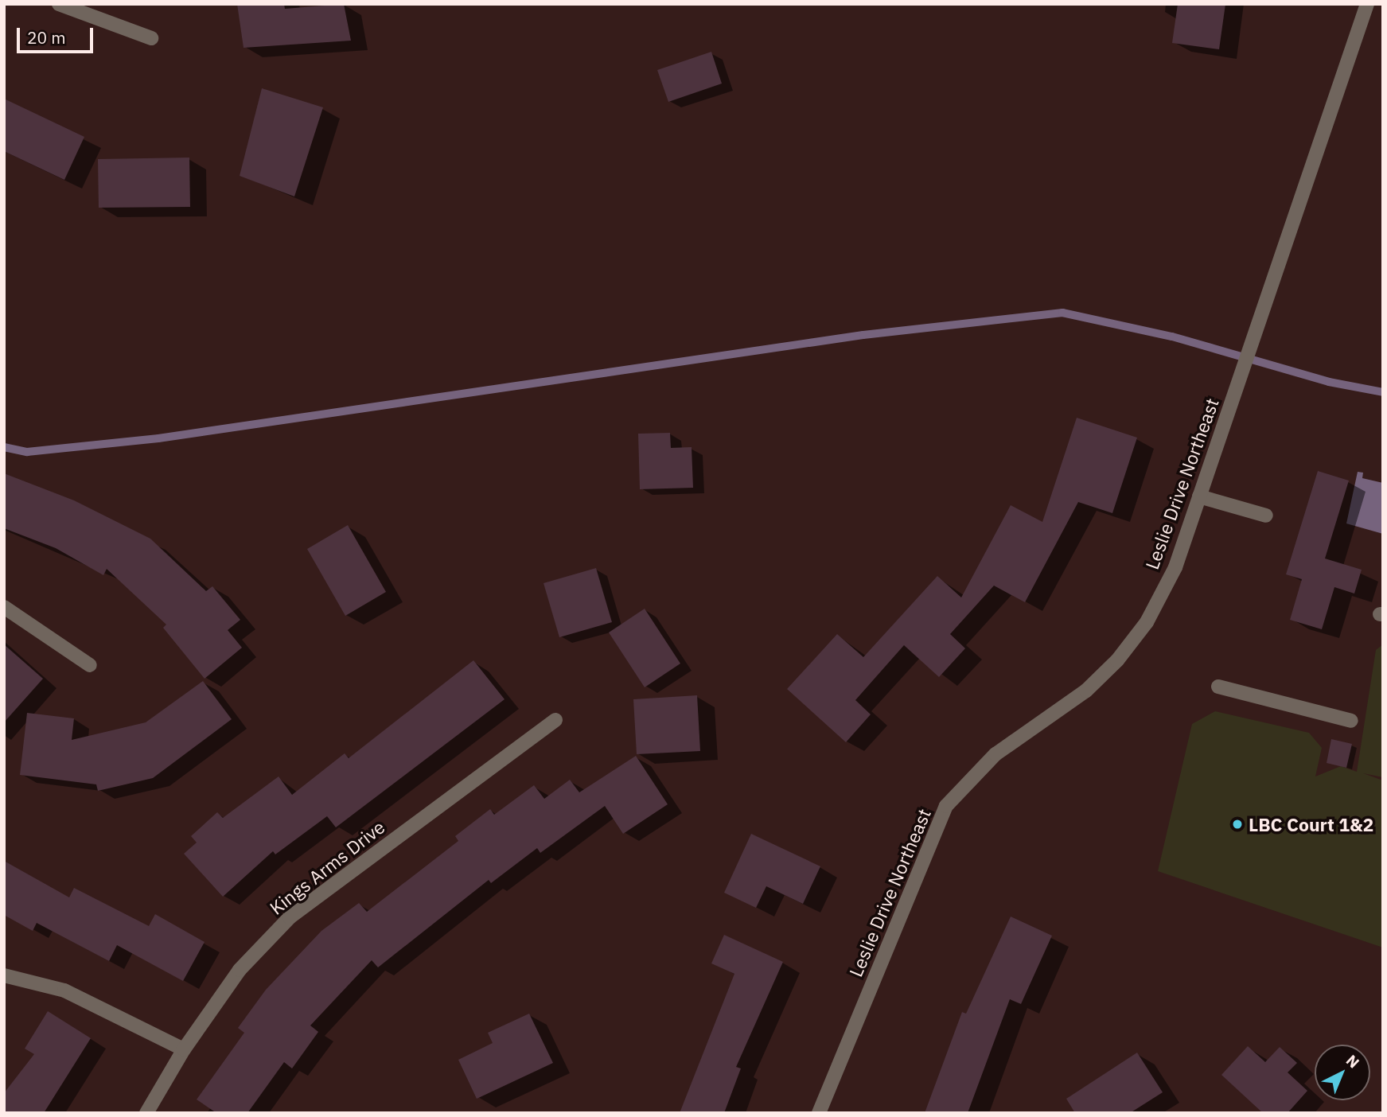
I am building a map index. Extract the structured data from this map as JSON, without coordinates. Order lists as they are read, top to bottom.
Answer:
{
  "streets": {
    "street": ["Leslie Drive Northeast", "Kings Arms Drive"]
  },
  "places": ["LBC Court 1&2"],
  "scale_bar": "20 m",
  "north": "top right"
}
